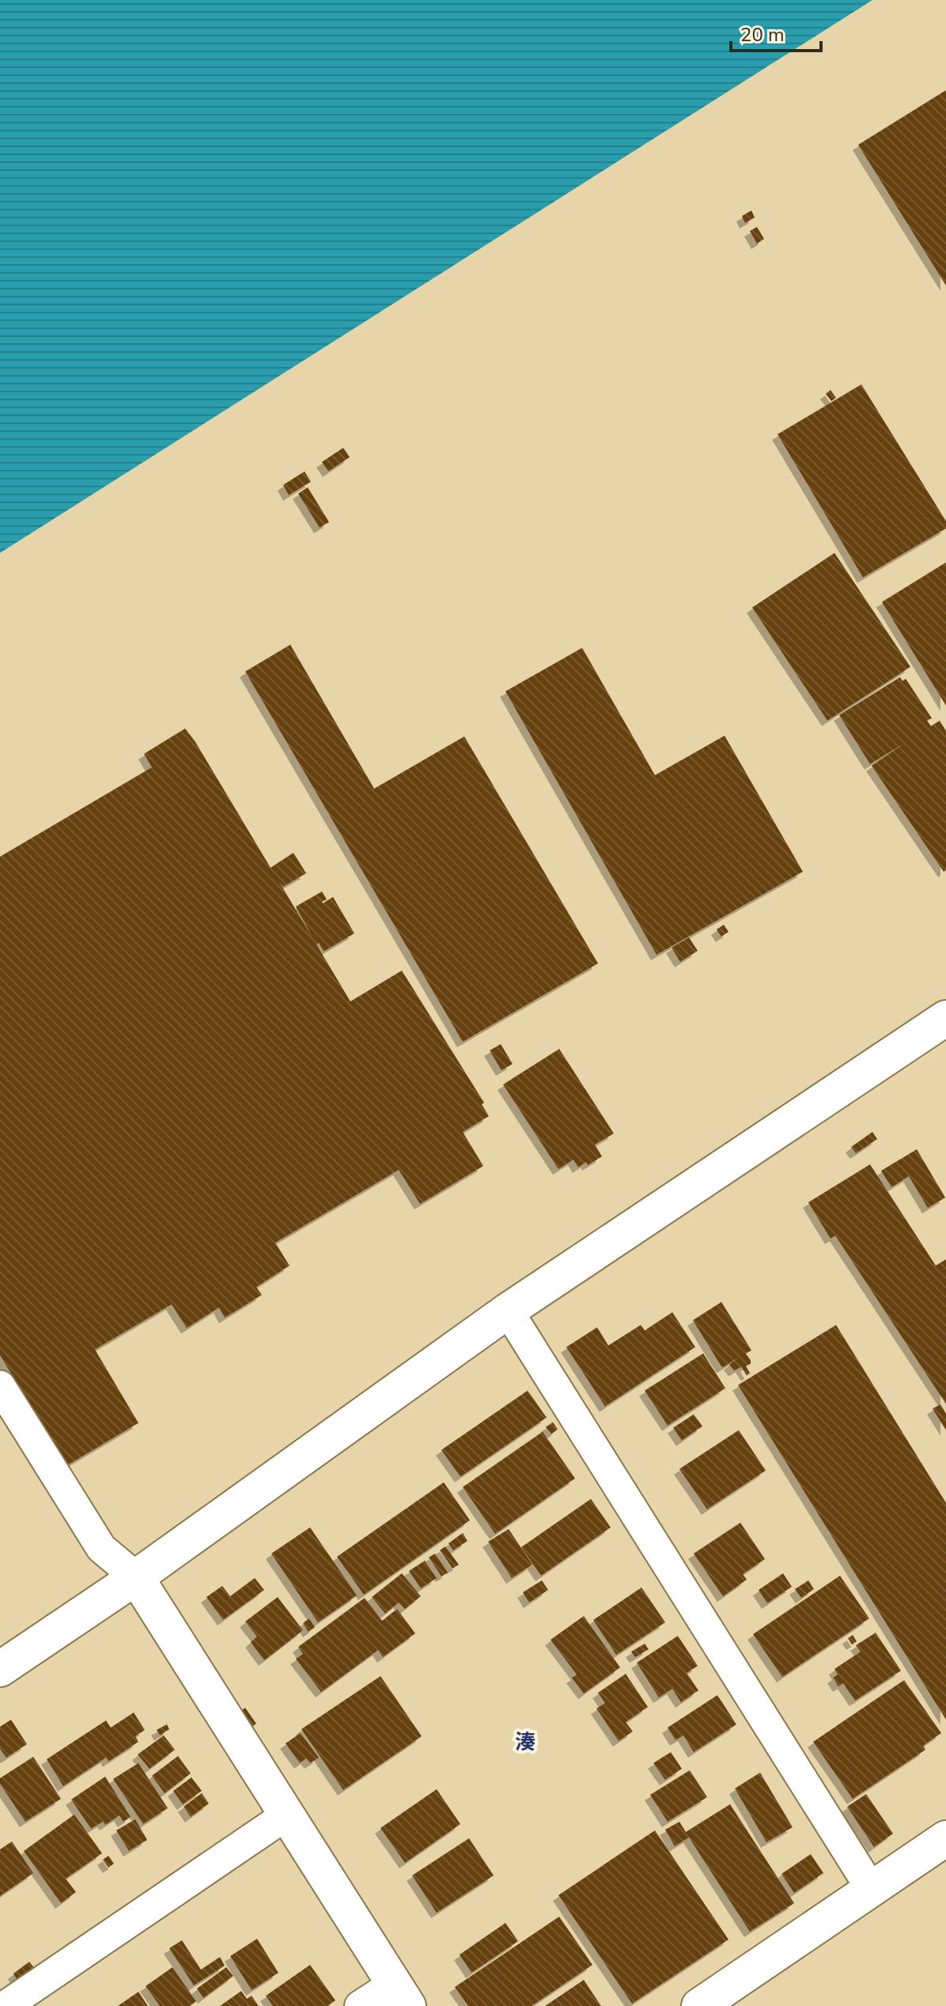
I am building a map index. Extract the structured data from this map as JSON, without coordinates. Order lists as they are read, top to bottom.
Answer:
{
  "districts": ["湊"],
  "scale_bar": "20 m"
}
